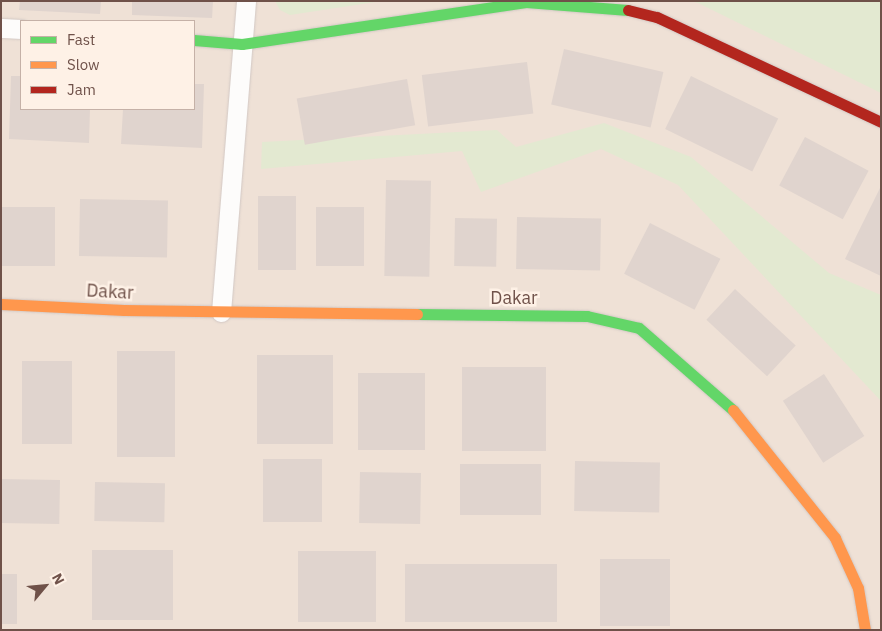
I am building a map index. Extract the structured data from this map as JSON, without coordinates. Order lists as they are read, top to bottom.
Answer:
{
  "streets": {
    "street": ["Dakar"]
  },
  "legend": ["Fast", "Slow", "Jam"],
  "north": "top right"
}
